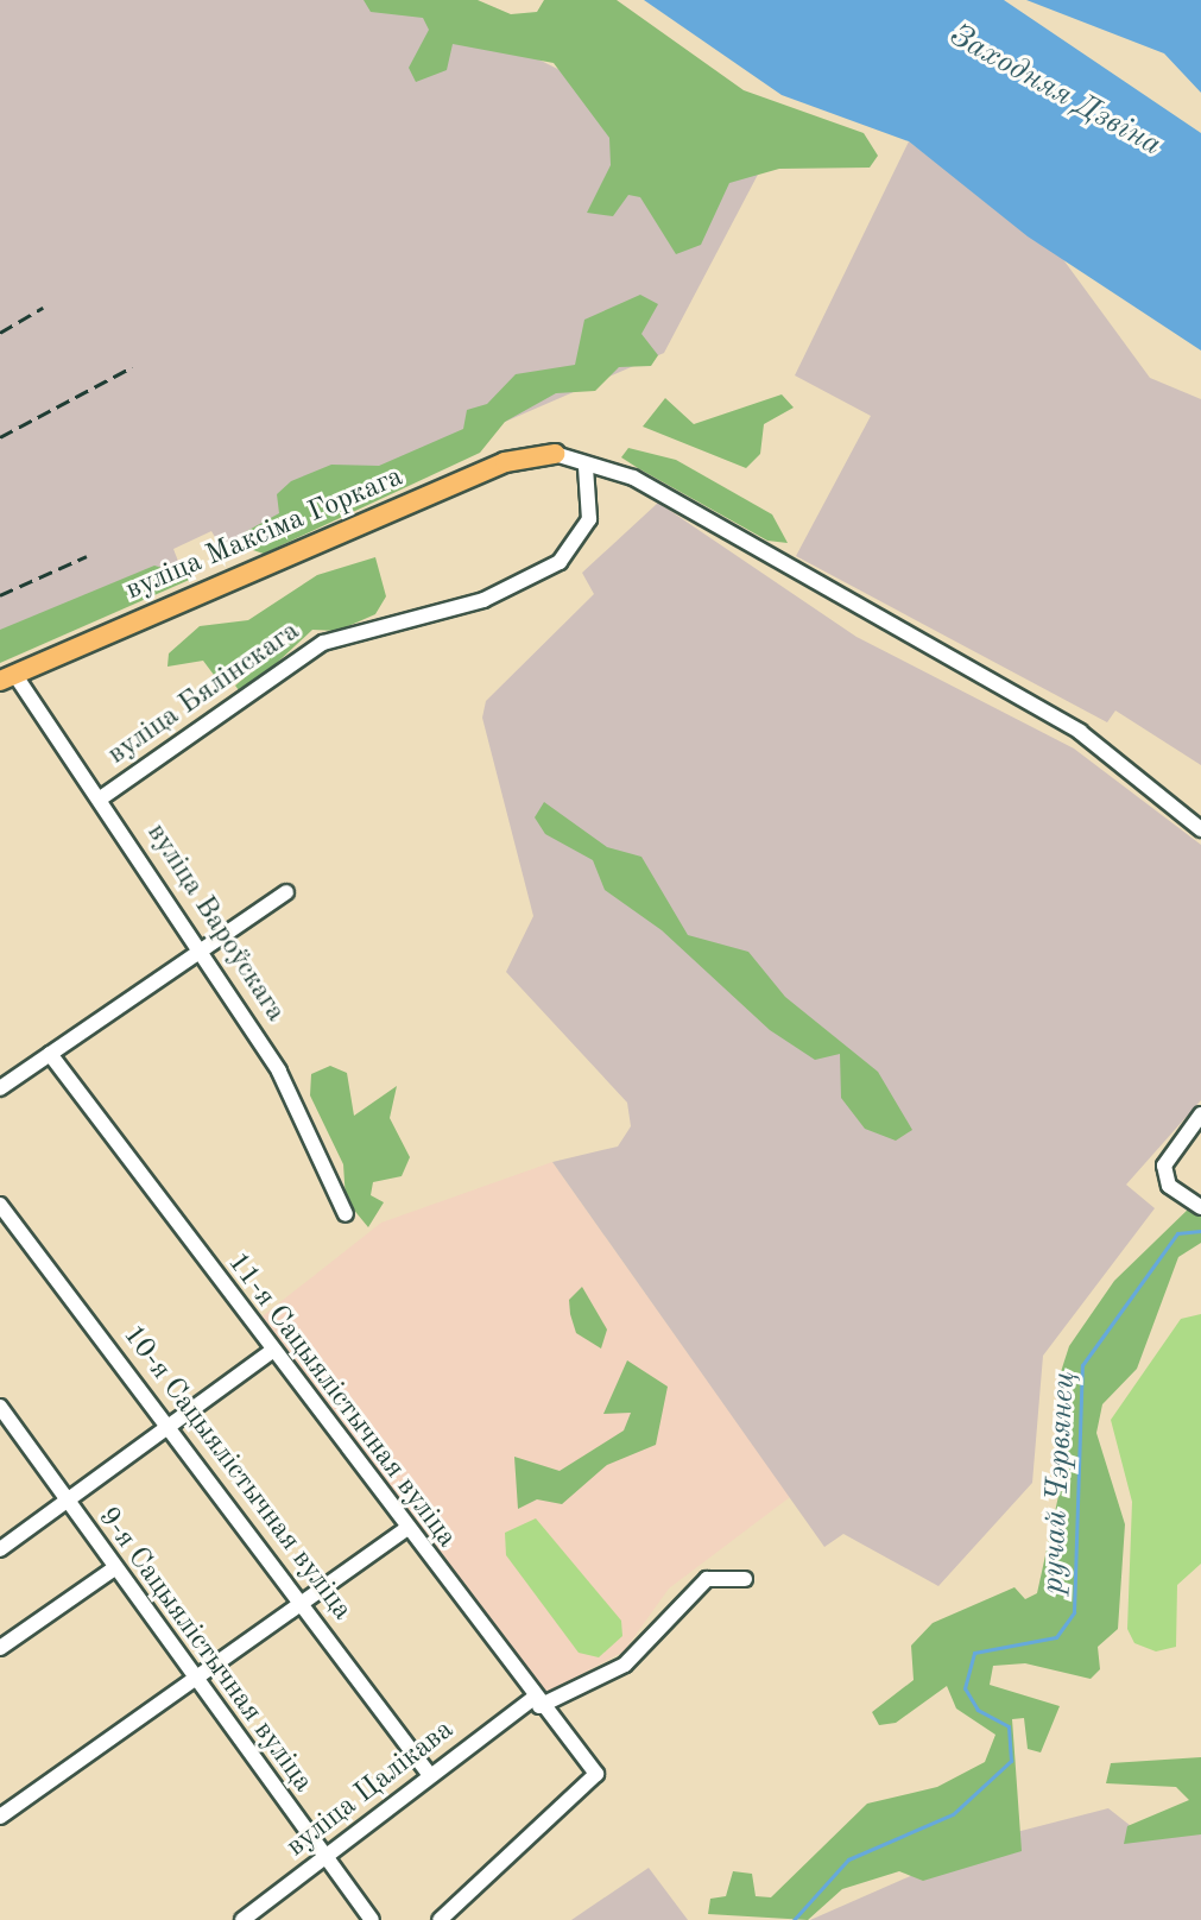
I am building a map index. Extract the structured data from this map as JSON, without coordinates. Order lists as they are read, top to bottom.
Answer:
{
  "streets": {
    "main road": ["вуліца Максіма Горкага"],
    "street": [
      "вуліца Бялінскага",
      "вуліца Вароўскага",
      "11-я Сацыялістычная вуліца",
      "10-я Сацыялістычная вуліца",
      "9-я Сацыялістычная вуліца",
      "вуліца Цалікава"
    ]
  },
  "crossings": [
    ["вуліца Максіма Горкага", "вуліца Вароўскага"],
    ["вуліца Бялінскага", "вуліца Вароўскага"],
    ["11-я Сацыялістычная вуліца", "вуліца Цалікава"],
    ["10-я Сацыялістычная вуліца", "вуліца Цалікава"],
    ["9-я Сацыялістычная вуліца", "вуліца Цалікава"]
  ],
  "water": ["Заходняя Дзвіна", "ручай Чэрвянец"]
}
